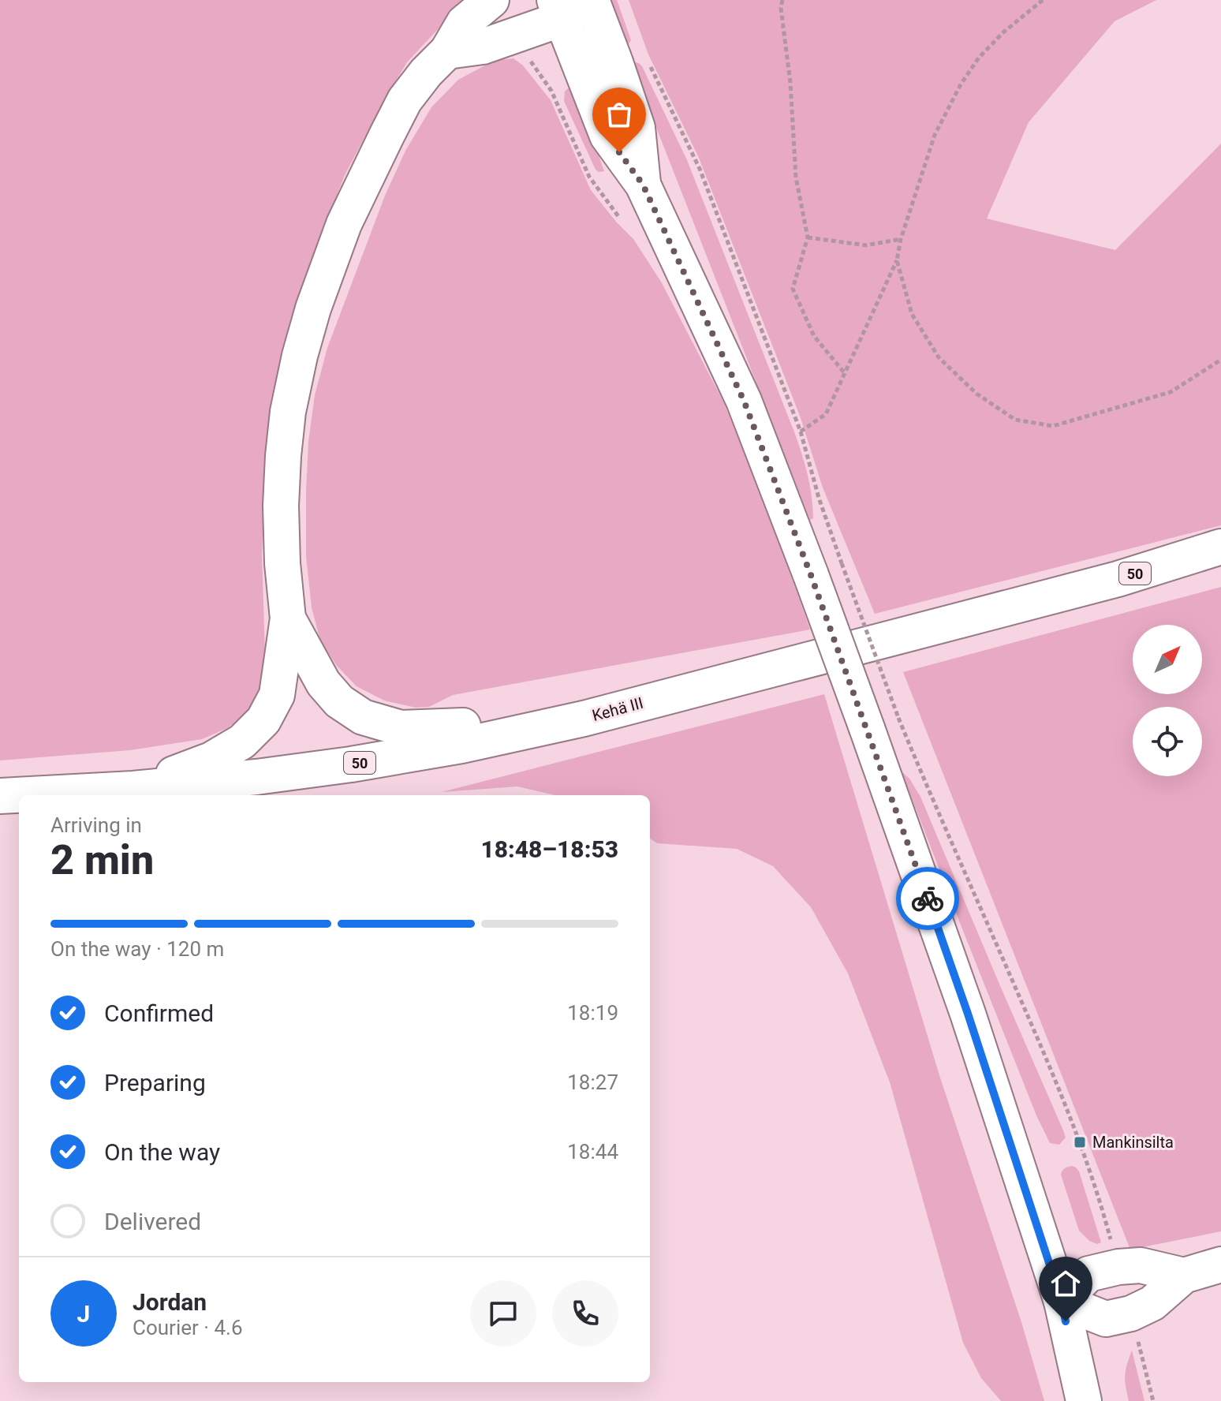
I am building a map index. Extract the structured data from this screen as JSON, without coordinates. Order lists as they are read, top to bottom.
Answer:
{
  "streets": {
    "main road": ["50", "Kehä III"]
  },
  "places": {
    "transit": ["Mankinsilta"]
  },
  "north": "top right",
  "page": {
    "heading": ["2 min", "Arriving in", "18:48–18:53"],
    "panel": ["Jordan", "Courier · 4.6"],
    "bar": "On the way · 120 m",
    "list": [
      ["Confirmed", "18:19"],
      ["Preparing", "18:27"],
      ["On the way", "18:44"],
      "Delivered"
    ],
    "round": "J"
  }
}
